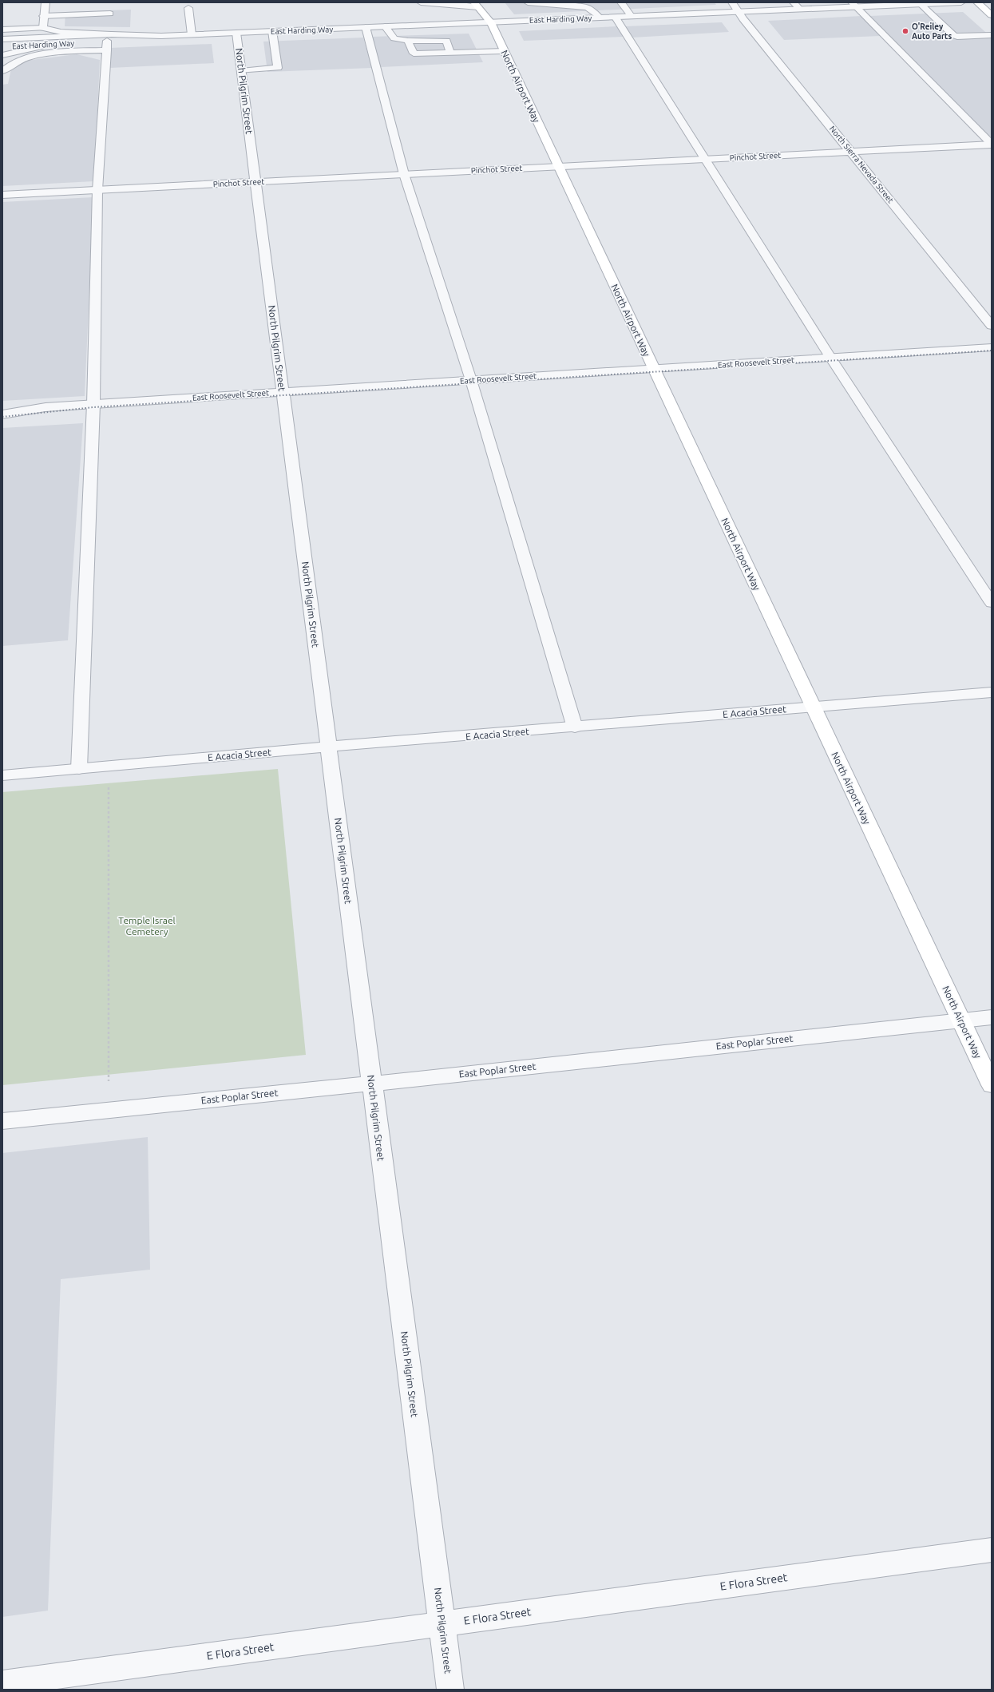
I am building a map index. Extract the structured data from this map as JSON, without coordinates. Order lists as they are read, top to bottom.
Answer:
{
  "streets": {
    "main road": ["North Airport Way"],
    "street": [
      "East Harding Way",
      "North Pilgrim Street",
      "Pinchot Street",
      "North Sierra Nevada Street",
      "East Roosevelt Street",
      "E Acacia Street",
      "East Poplar Street",
      "E Flora Street"
    ]
  },
  "crossings": [
    ["East Harding Way", "North Airport Way"],
    ["East Harding Way", "North Pilgrim Street"],
    ["East Harding Way", "North Sierra Nevada Street"],
    ["North Airport Way", "Pinchot Street"],
    ["North Airport Way", "East Roosevelt Street"],
    ["North Airport Way", "E Acacia Street"],
    ["North Airport Way", "East Poplar Street"],
    ["North Pilgrim Street", "Pinchot Street"],
    ["North Pilgrim Street", "East Roosevelt Street"],
    ["North Pilgrim Street", "E Acacia Street"],
    ["North Pilgrim Street", "East Poplar Street"],
    ["North Pilgrim Street", "E Flora Street"],
    ["Pinchot Street", "North Sierra Nevada Street"]
  ],
  "parks": ["Temple Israel Cemetery"],
  "places": ["O'Reiley Auto Parts"]
}
